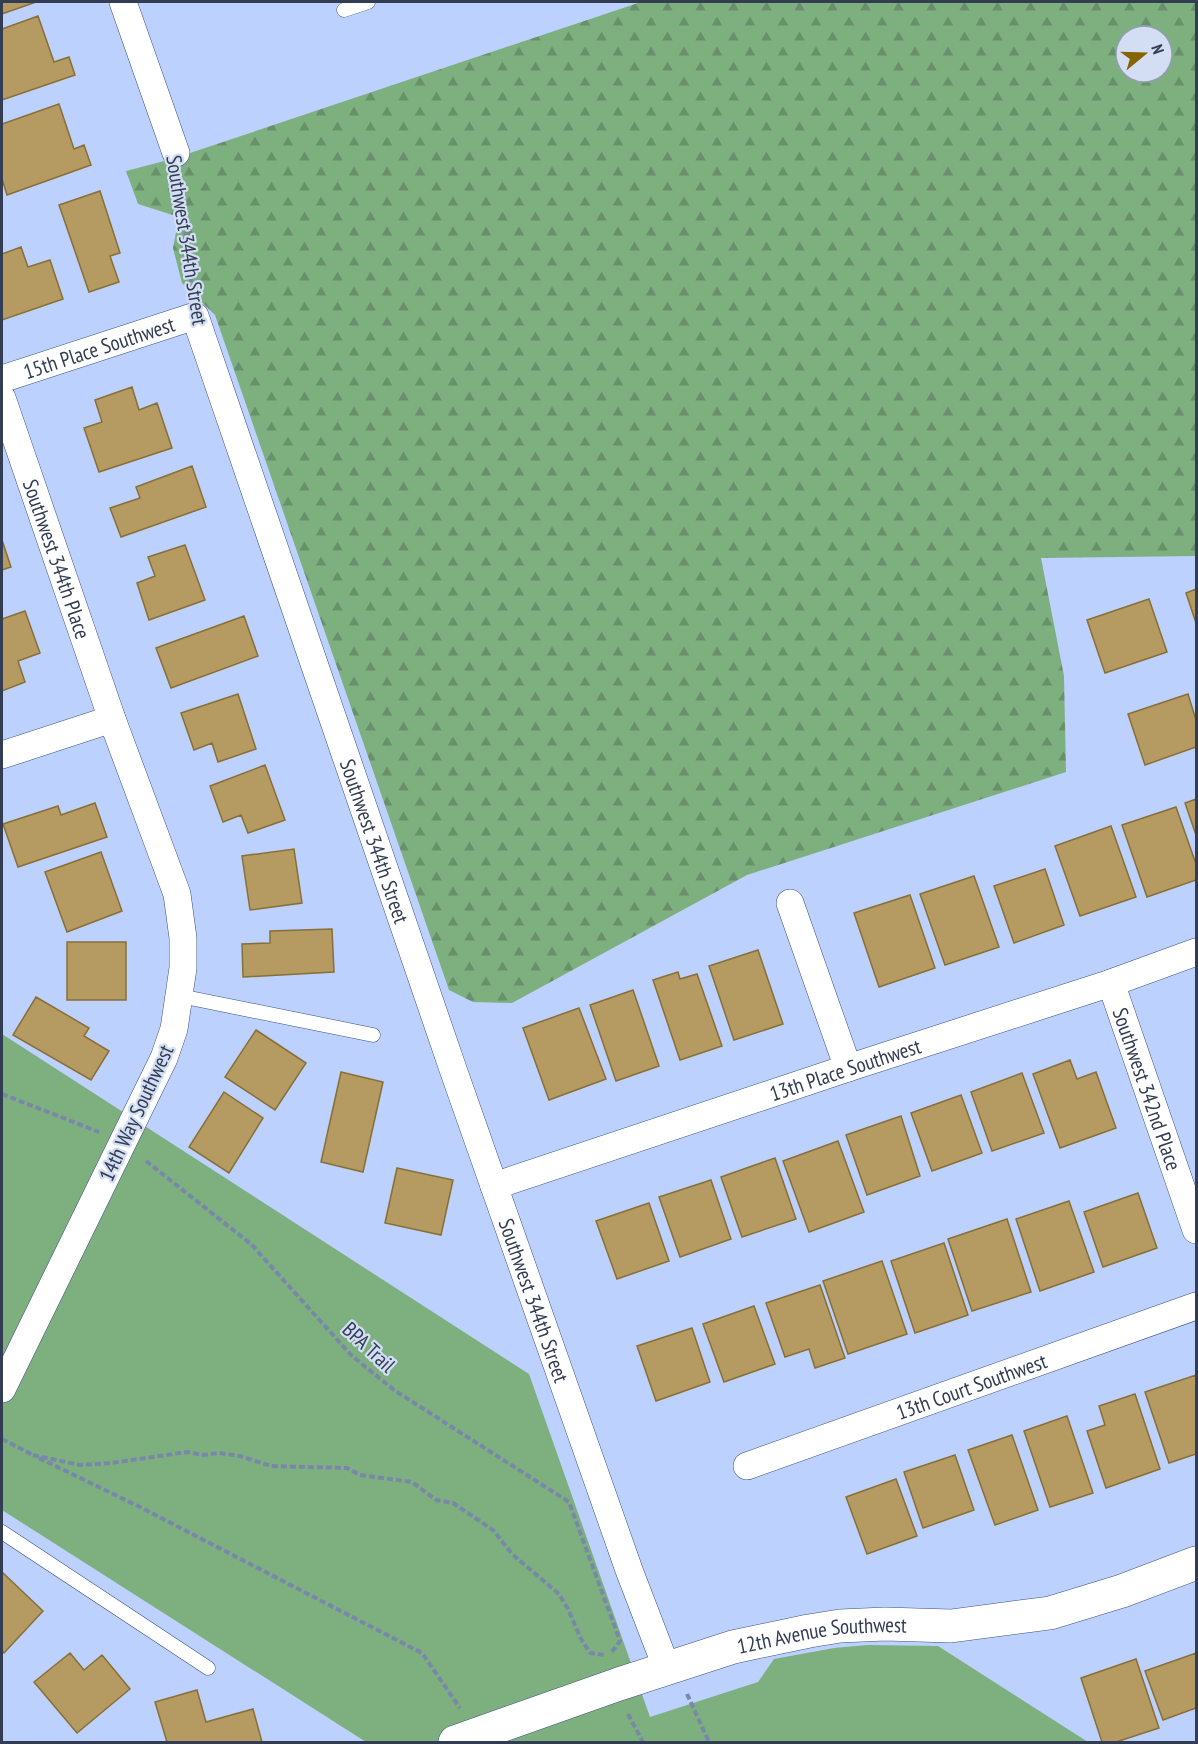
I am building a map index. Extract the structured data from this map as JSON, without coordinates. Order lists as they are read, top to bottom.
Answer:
{
  "streets": {
    "street": [
      "Southwest 344th Street",
      "15th Place Southwest",
      "Southwest 344th Place",
      "13th Place Southwest",
      "Southwest 342nd Place",
      "14th Way Southwest",
      "13th Court Southwest",
      "12th Avenue Southwest"
    ],
    "path": ["BPA Trail"]
  },
  "crossings": [
    ["Southwest 344th Street", "15th Place Southwest"],
    ["Southwest 344th Street", "13th Place Southwest"],
    ["Southwest 344th Street", "12th Avenue Southwest"],
    ["Southwest 344th Place", "14th Way Southwest"],
    ["13th Place Southwest", "Southwest 342nd Place"],
    ["14th Way Southwest", "BPA Trail"]
  ],
  "north": "right"
}
